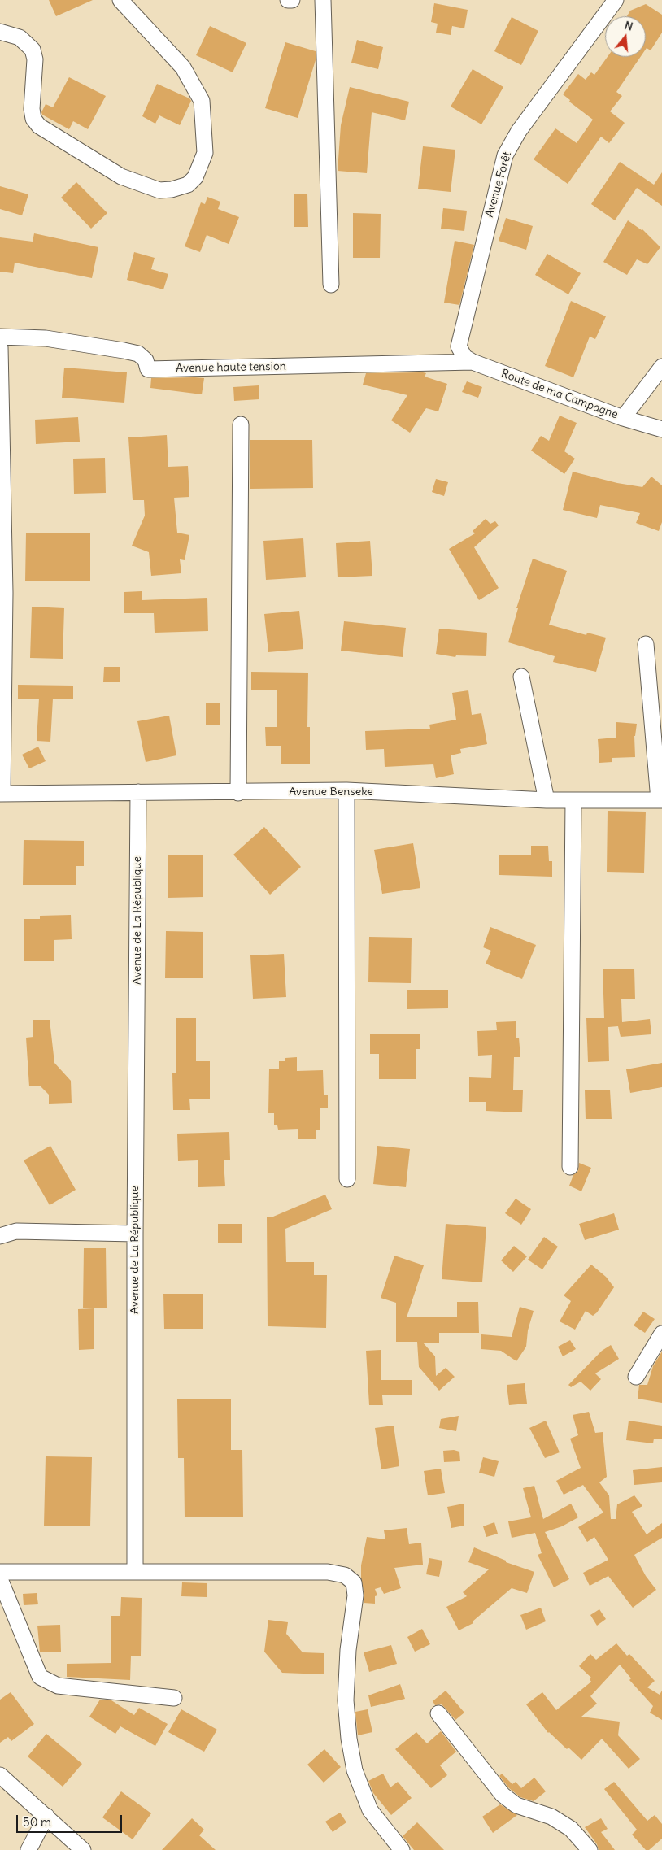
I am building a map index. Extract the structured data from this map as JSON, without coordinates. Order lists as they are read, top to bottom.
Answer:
{
  "streets": {
    "street": [
      "Avenue Forêt",
      "Avenue haute tension",
      "Route de ma Campagne",
      "Avenue Benseke",
      "Avenue de La République"
    ]
  },
  "crossings": [
    ["Avenue Forêt", "Route de ma Campagne"],
    ["Avenue haute tension", "Route de ma Campagne"],
    ["Avenue Benseke", "Avenue de La République"]
  ],
  "scale_bar": "50 m",
  "north": "top"
}
